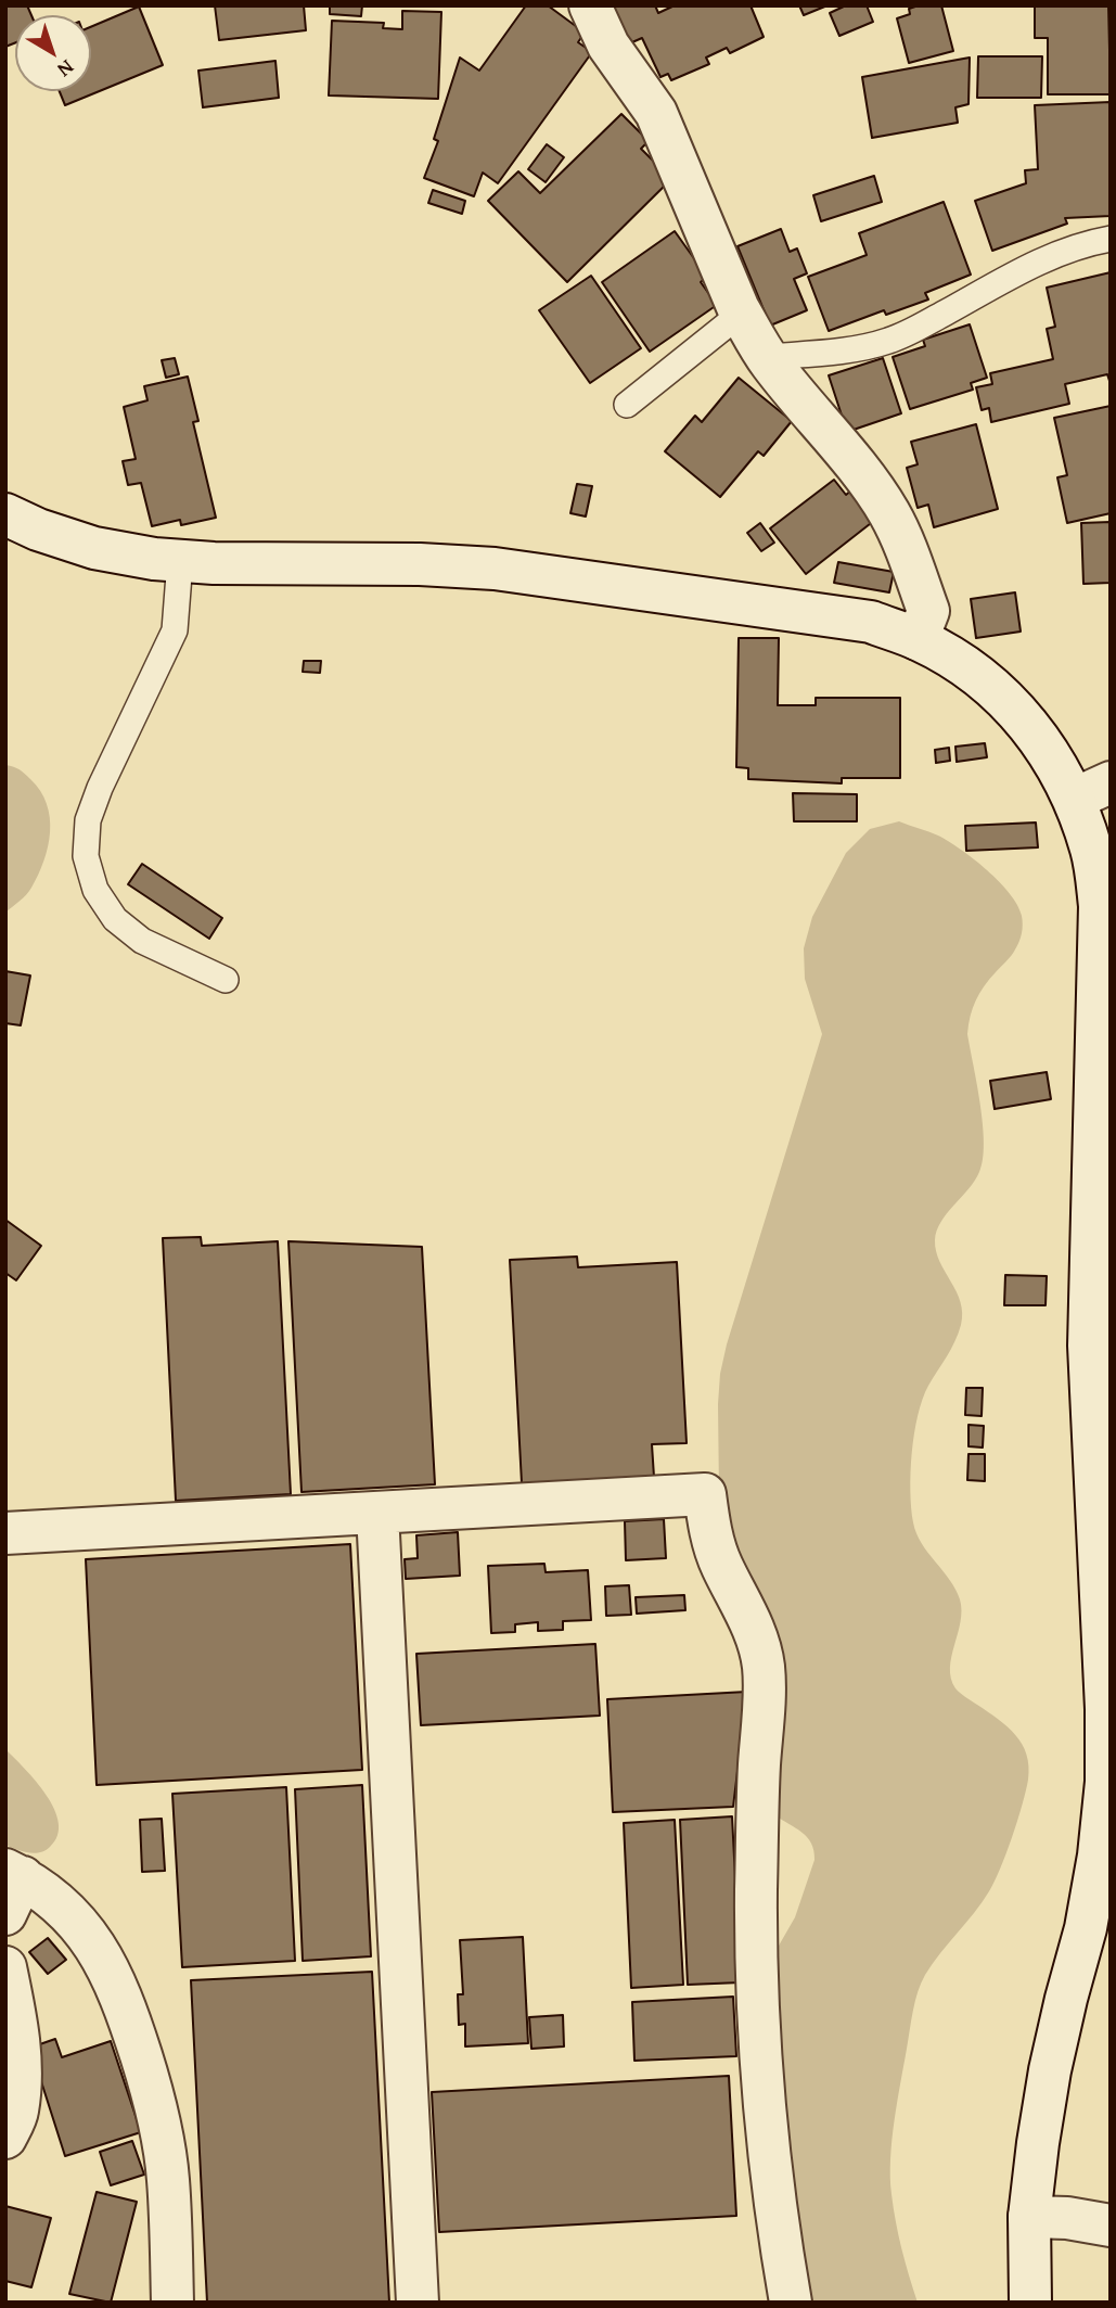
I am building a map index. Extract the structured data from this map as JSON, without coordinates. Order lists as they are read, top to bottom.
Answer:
{
  "north": "bottom right"
}
